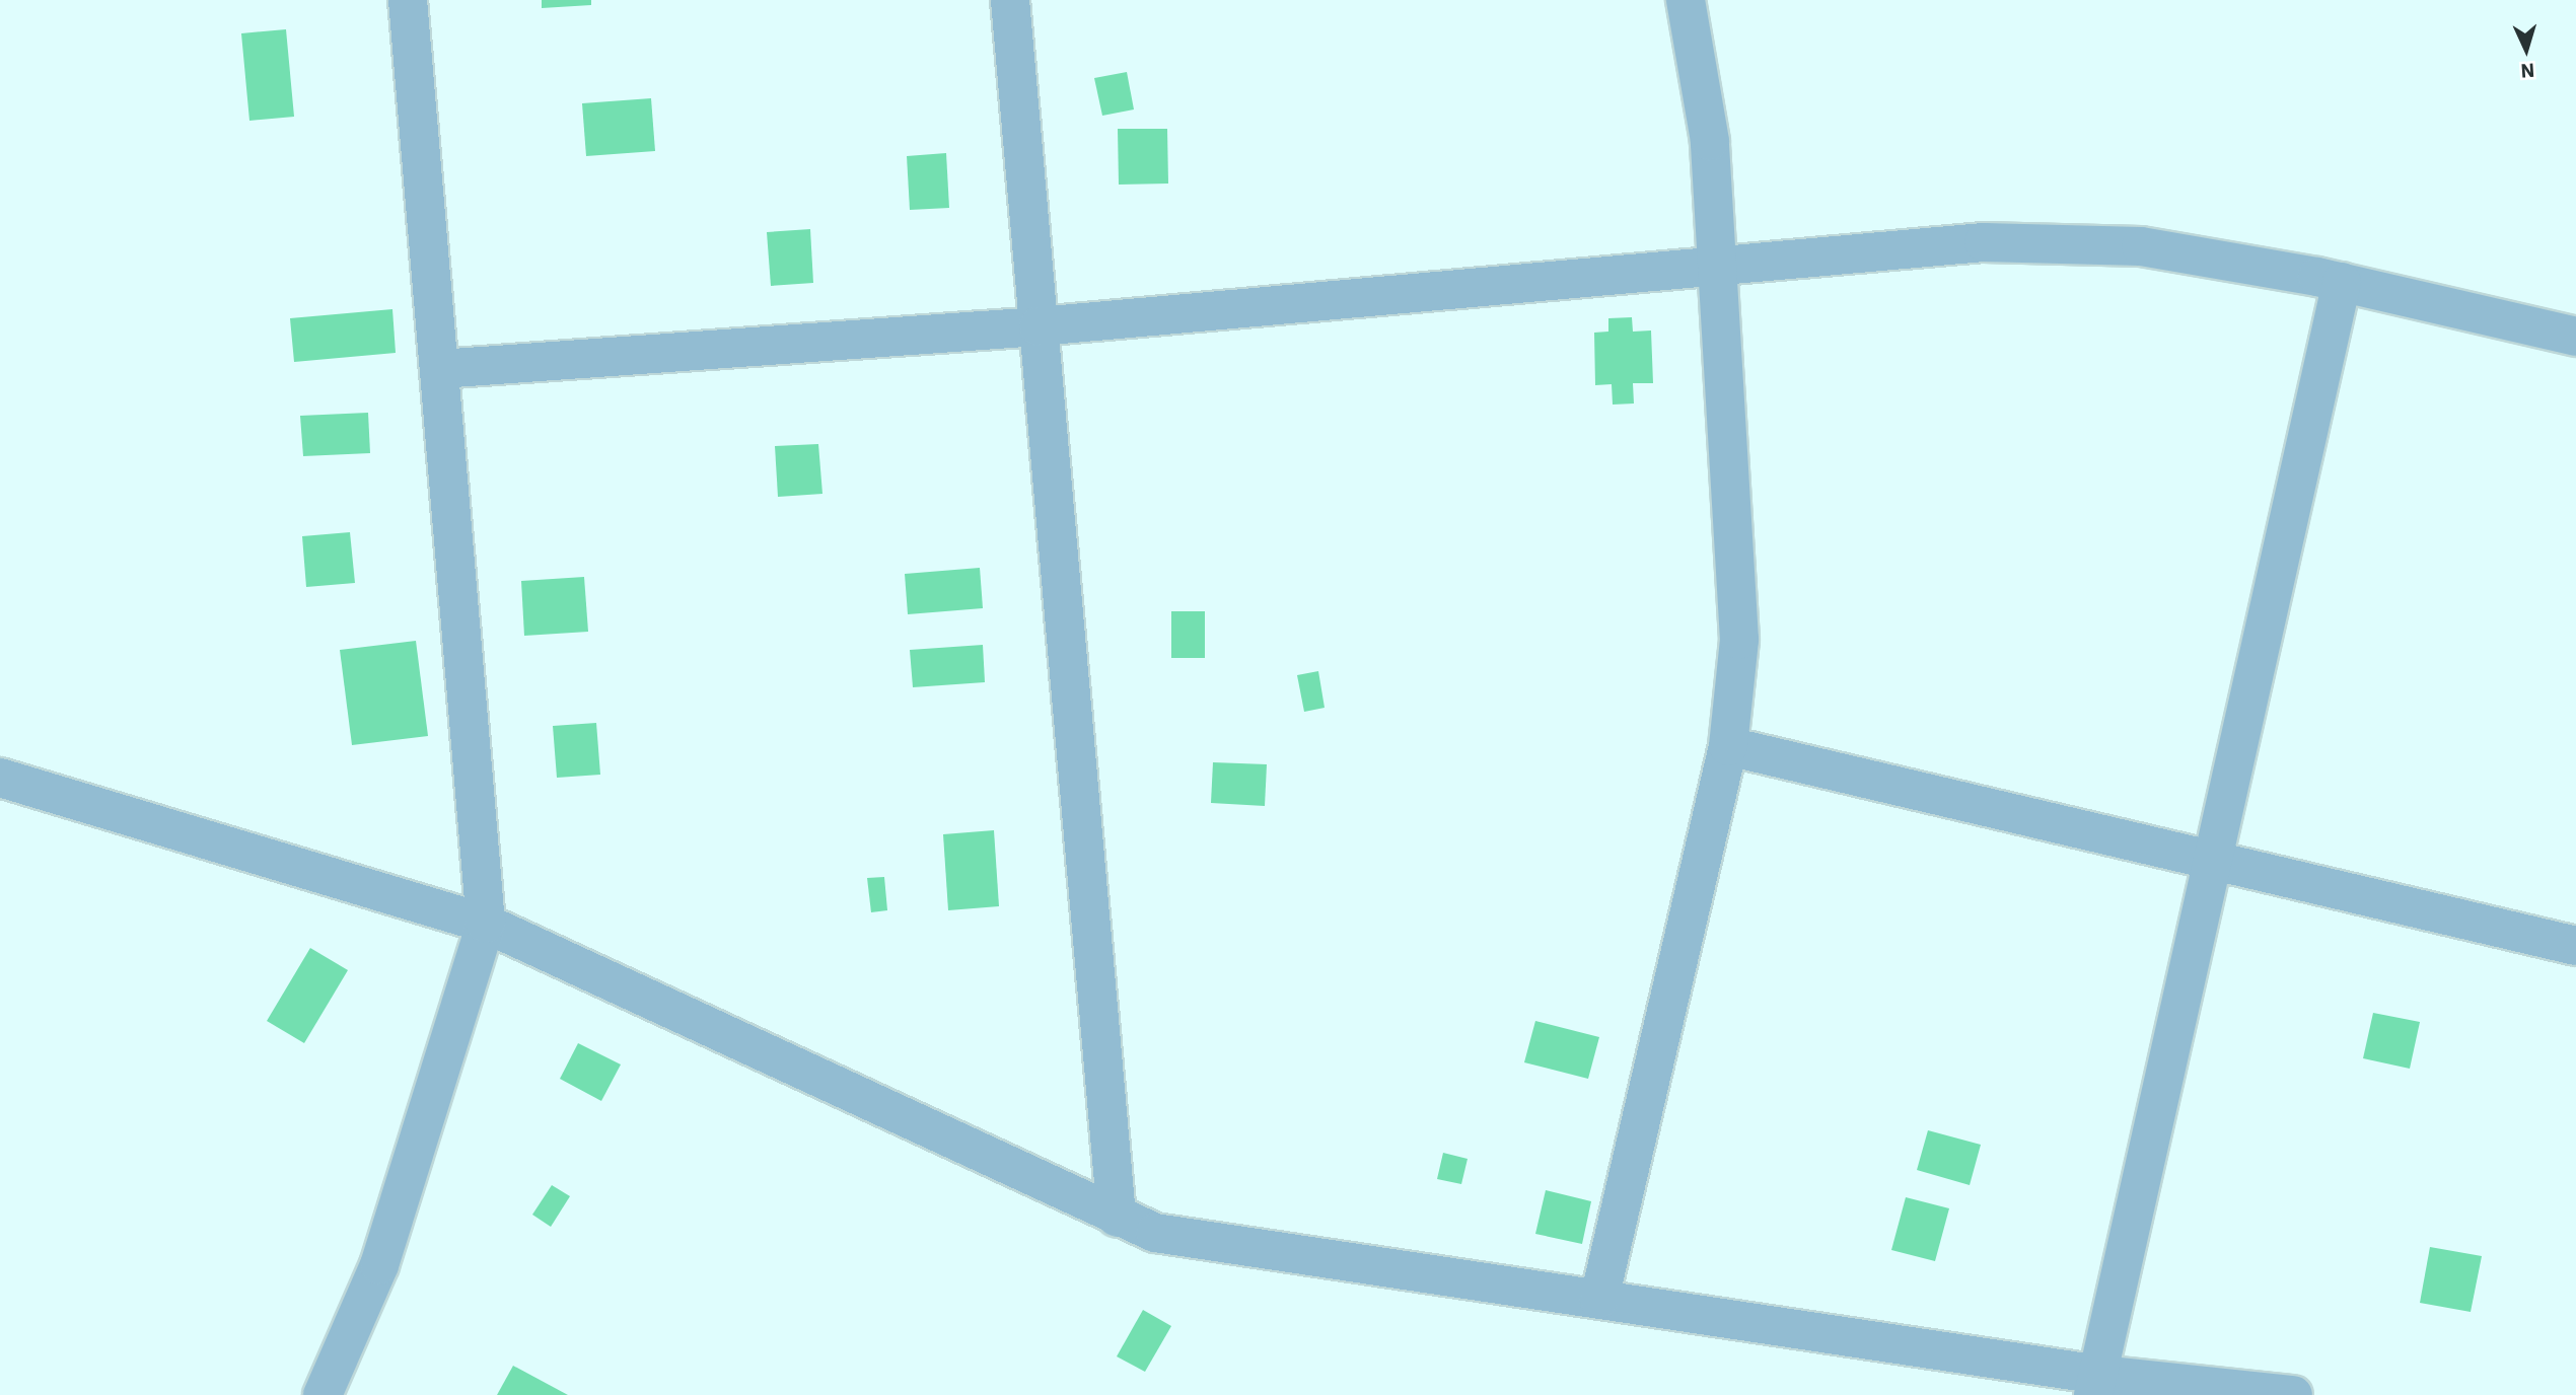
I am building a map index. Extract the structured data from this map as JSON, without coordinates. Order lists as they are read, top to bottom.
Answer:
{
  "north": "bottom"
}
